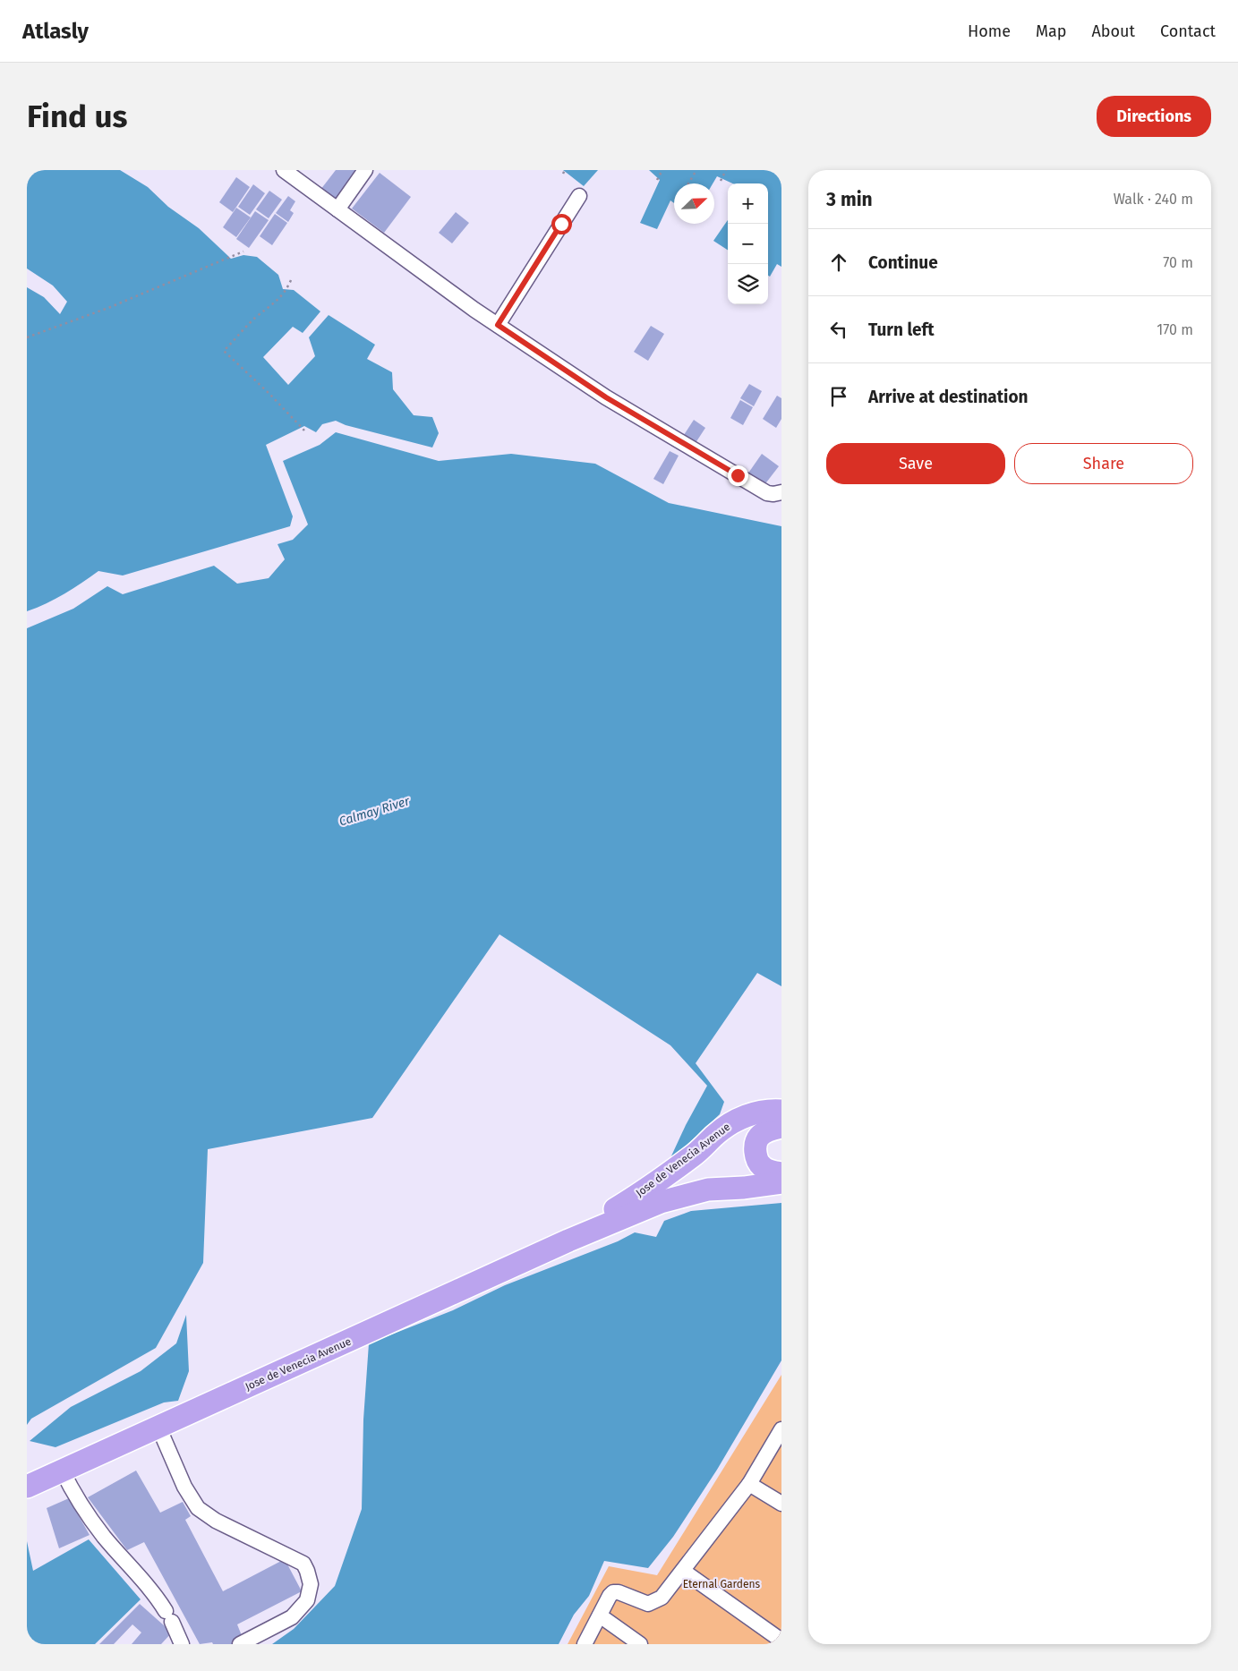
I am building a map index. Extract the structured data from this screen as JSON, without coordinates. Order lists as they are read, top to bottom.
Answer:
{
  "streets": {
    "highway": ["Jose de Venecia Avenue"]
  },
  "water": ["Calmay River"],
  "parks": ["Eternal Gardens"],
  "north": "top right",
  "page": {
    "header": "Atlasly",
    "nav": [
      "Home",
      "Map",
      "About",
      "Contact"
    ],
    "buttons": [
      "Directions",
      ["Save", "Share"]
    ],
    "title": "Find us",
    "heading": ["3 min", "Walk · 240 m"],
    "map_buttons": ["+", "−"],
    "list": [
      ["Continue", "70 m"],
      ["Turn left", "170 m"],
      "Arrive at destination"
    ]
  }
}
